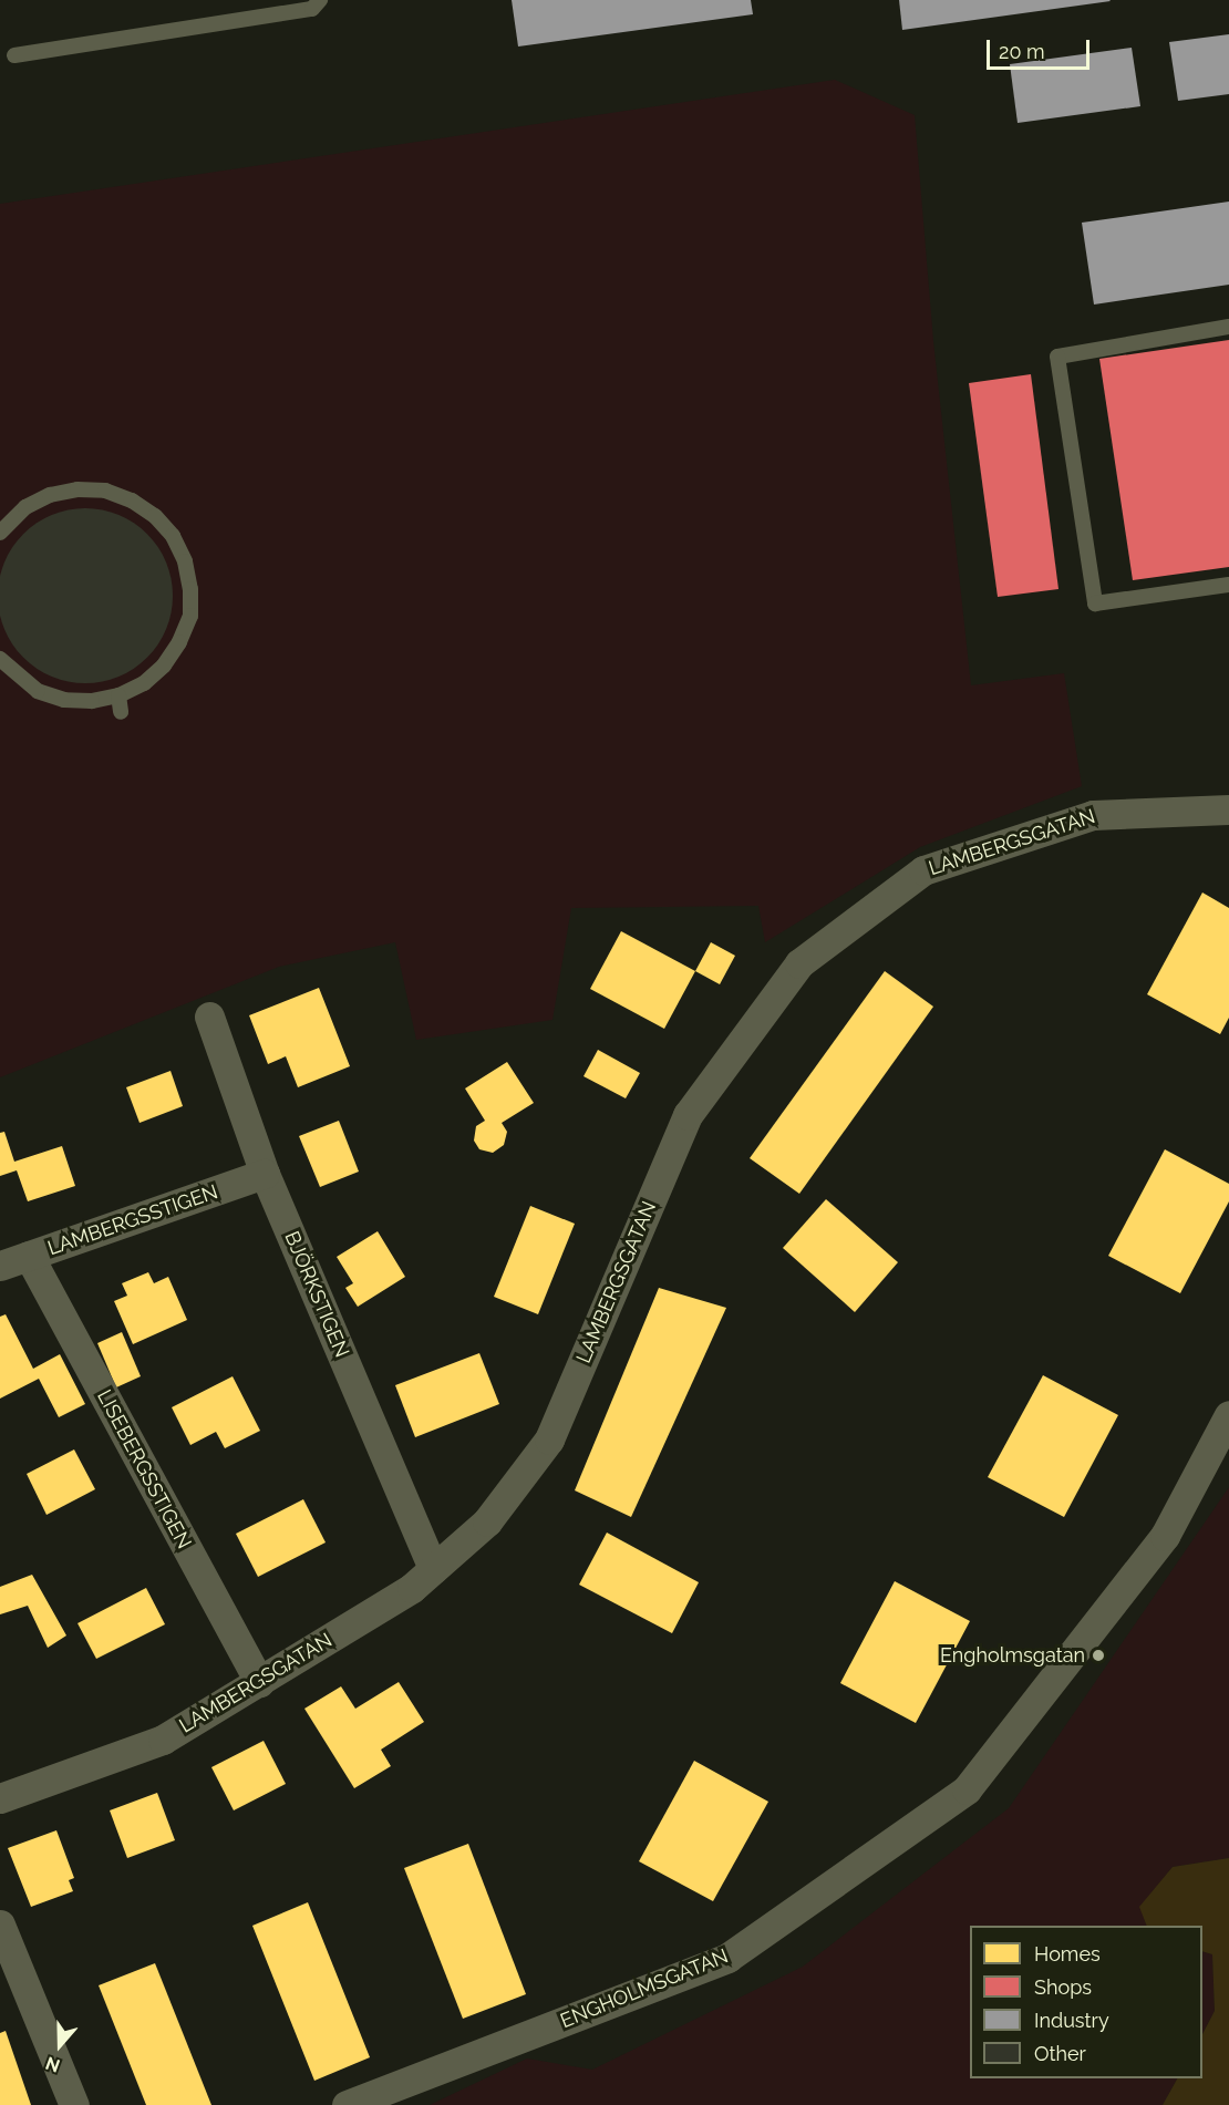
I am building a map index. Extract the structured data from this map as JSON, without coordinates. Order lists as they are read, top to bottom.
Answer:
{
  "streets": {
    "street": [
      "LAMBERGSGATAN",
      "LAMBERGSSTIGEN",
      "BJÖRKSTIGEN",
      "LISEBERGSSTIGEN",
      "ENGHOLMSGATAN"
    ]
  },
  "crossings": [
    ["LAMBERGSGATAN", "BJÖRKSTIGEN"],
    ["LAMBERGSGATAN", "LISEBERGSSTIGEN"],
    ["LAMBERGSSTIGEN", "BJÖRKSTIGEN"],
    ["LAMBERGSSTIGEN", "LISEBERGSSTIGEN"]
  ],
  "places": ["Engholmsgatan"],
  "legend": [
    "Homes",
    "Shops",
    "Industry",
    "Other"
  ],
  "scale_bar": "20 m",
  "north": "bottom"
}
